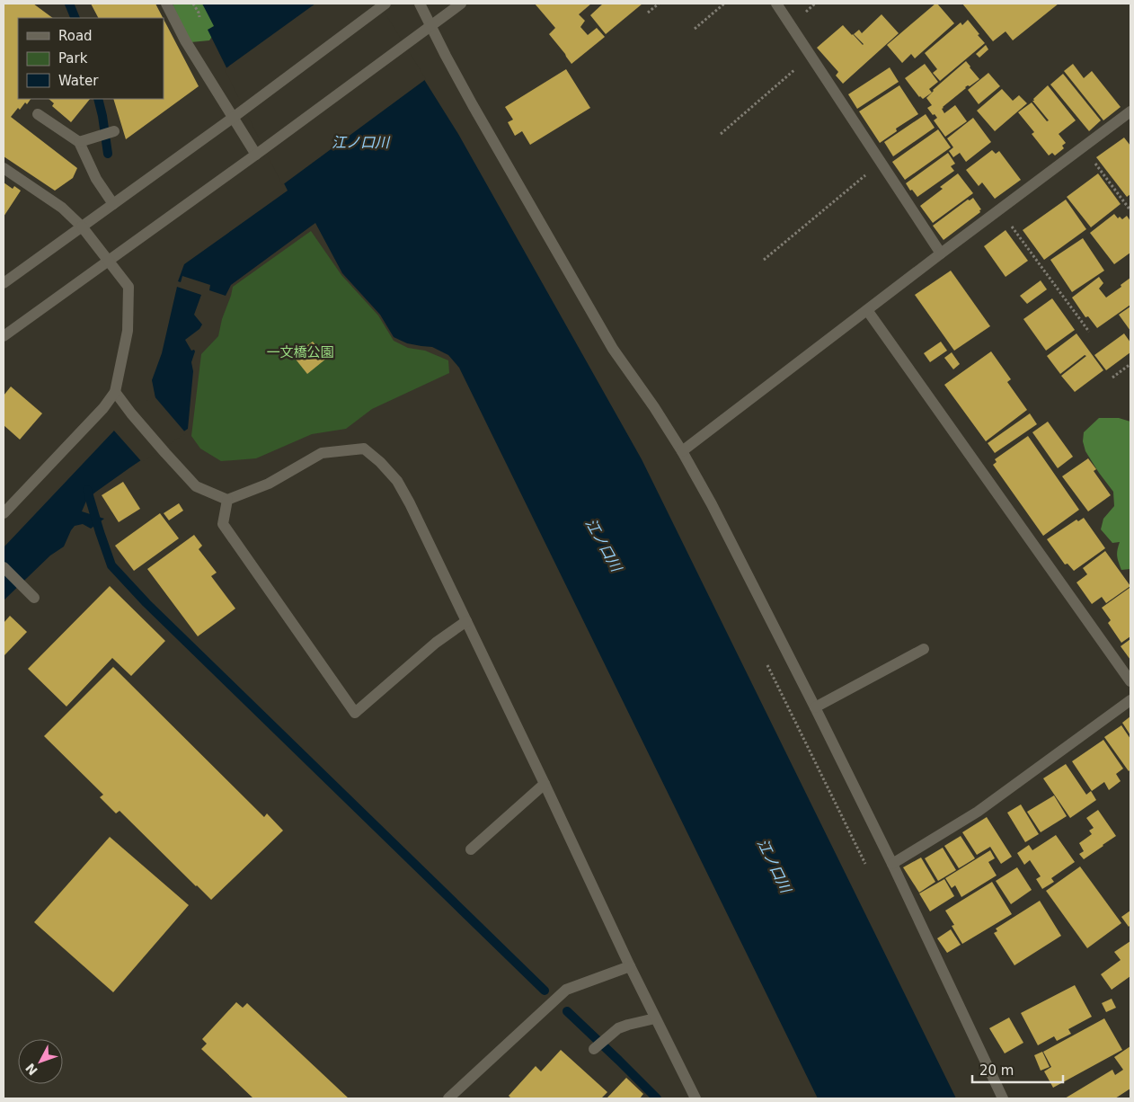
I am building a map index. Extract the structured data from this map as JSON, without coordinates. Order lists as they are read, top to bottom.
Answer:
{
  "water": ["江ノ口川"],
  "parks": ["一文橋公園"],
  "legend": ["Road", "Park", "Water"],
  "scale_bar": "20 m",
  "north": "bottom left"
}
